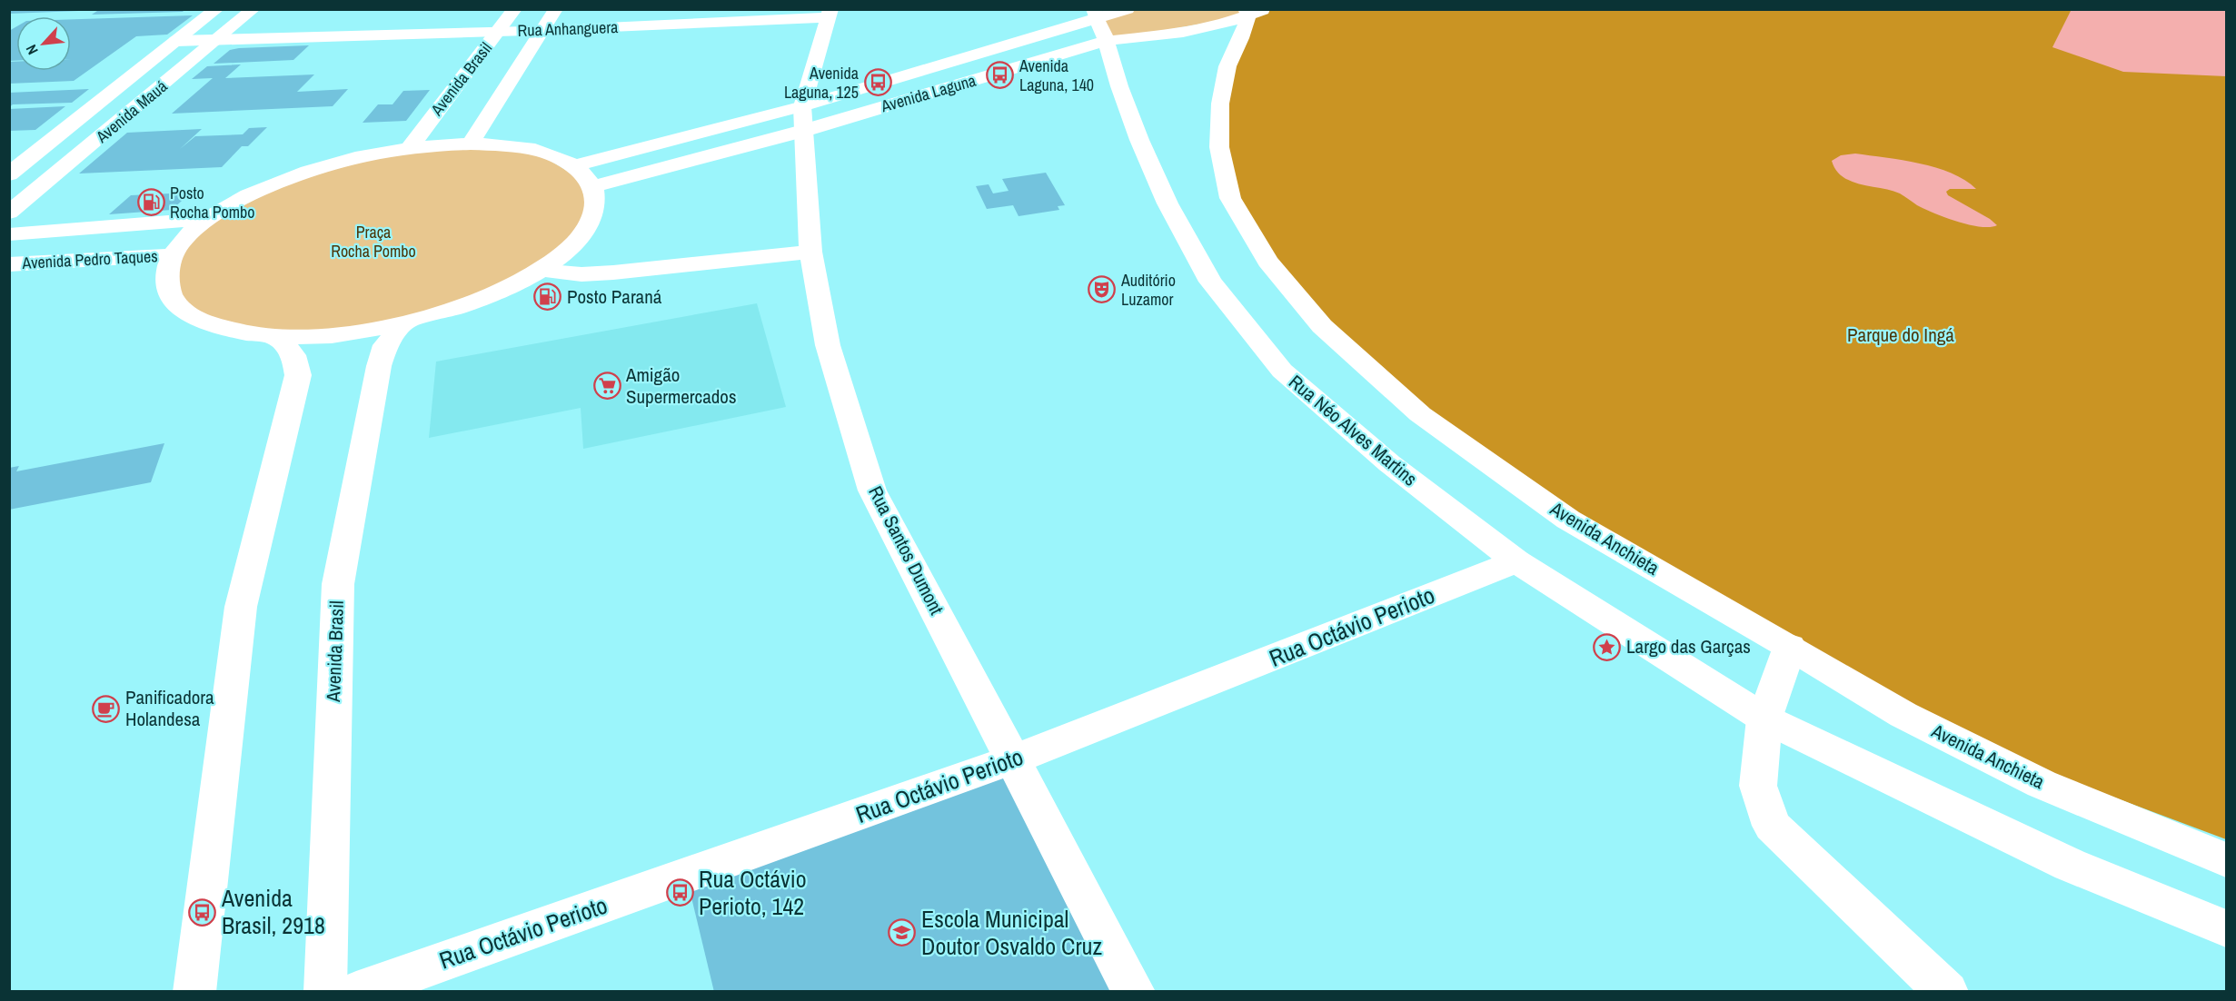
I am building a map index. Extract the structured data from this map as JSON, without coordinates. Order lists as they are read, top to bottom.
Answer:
{
  "streets": {
    "main road": [
      "Rua Anhanguera",
      "Avenida Brasil",
      "Avenida Laguna",
      "Avenida Mauá",
      "Avenida Pedro Taques",
      "Rua Néo Alves Martins",
      "Avenida Anchieta",
      "Rua Santos Dumont",
      "Rua Octávio Perioto"
    ]
  },
  "crossings": [
    ["Rua Anhanguera", "Avenida Brasil"],
    ["Rua Anhanguera", "Avenida Mauá"],
    ["Rua Anhanguera", "Rua Santos Dumont"],
    ["Avenida Laguna", "Rua Néo Alves Martins"],
    ["Avenida Laguna", "Avenida Anchieta"],
    ["Avenida Laguna", "Rua Santos Dumont"],
    ["Rua Néo Alves Martins", "Rua Octávio Perioto"],
    ["Rua Santos Dumont", "Rua Octávio Perioto"]
  ],
  "parks": ["Praça Rocha Pombo", "Parque do Ingá"],
  "places": {
    "bus stop": [
      "Avenida Laguna, 140",
      "Avenida Laguna, 125",
      "Rua Octávio Perioto, 142",
      "Avenida Brasil, 2918"
    ],
    "fuel station": ["Posto Rocha Pombo", "Posto Paraná"],
    "theatre": ["Auditório Luzamor"],
    "supermarket": ["Amigão Supermercados"],
    "place": ["Largo das Garças"],
    "cafe": ["Panificadora Holandesa"],
    "school or university": ["Escola Municipal Doutor Osvaldo Cruz"]
  },
  "north": "bottom left"
}
